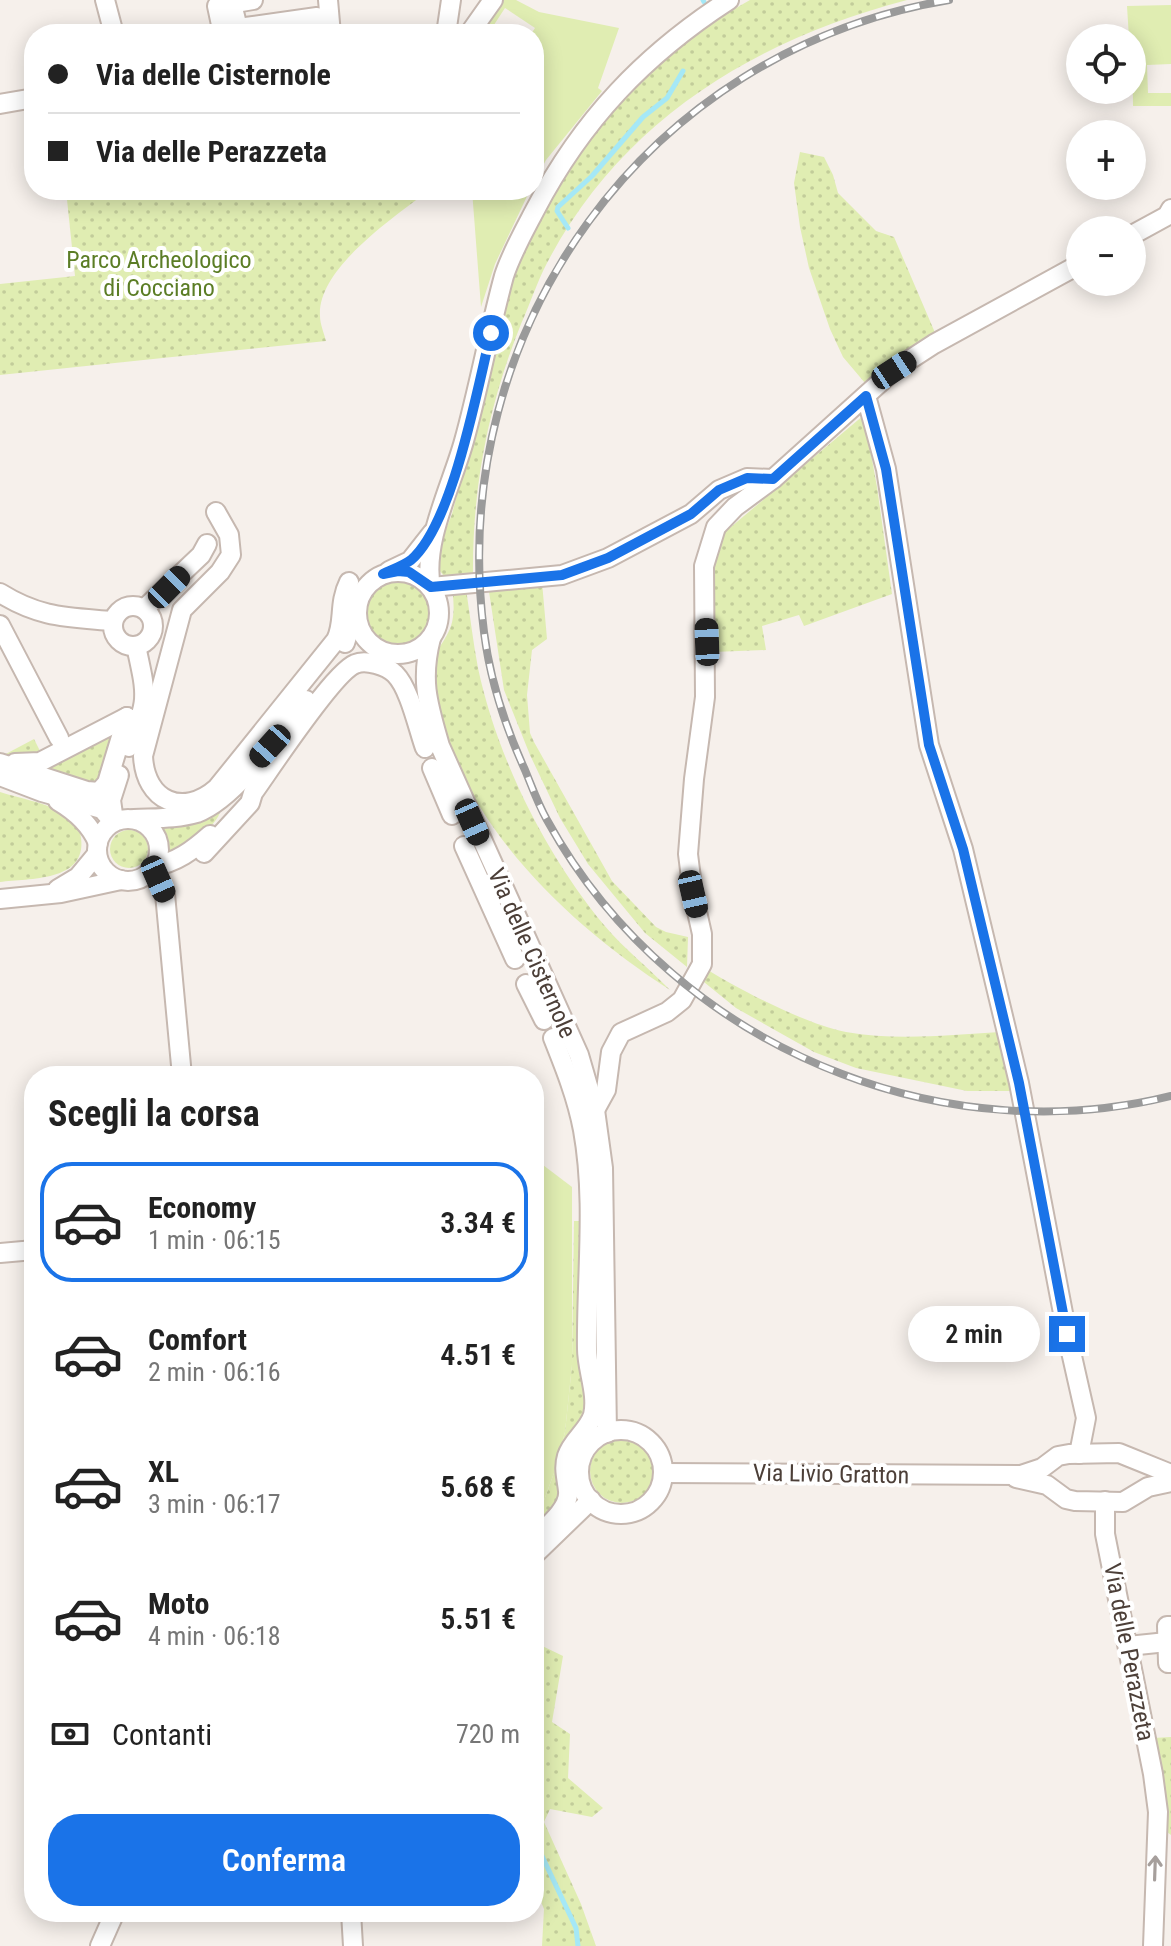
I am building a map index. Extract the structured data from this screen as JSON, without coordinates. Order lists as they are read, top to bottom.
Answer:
{
  "streets": {
    "street": ["Via delle Cisternole", "Via Livio Gratton", "Via delle Perazzeta"]
  },
  "crossings": [
    ["Via delle Cisternole", "Via Livio Gratton"],
    ["Via Livio Gratton", "Via delle Perazzeta"]
  ],
  "one_way": ["Via delle Perazzeta"],
  "parks": ["Parco Archeologico di Cocciano"],
  "page": {
    "map_buttons": ["+", "−"],
    "banner": ["Via delle Cisternole", "Via delle Perazzeta"],
    "heading": "Scegli la corsa",
    "list": [
      {
        "name": "Economy",
        "note": "1 min · 06:15",
        "value": "3.34 €"
      },
      {
        "name": "Comfort",
        "note": "2 min · 06:16",
        "value": "4.51 €"
      },
      {
        "name": "XL",
        "note": "3 min · 06:17",
        "value": "5.68 €"
      },
      {
        "name": "Moto",
        "note": "4 min · 06:18",
        "value": "5.51 €"
      }
    ],
    "bubble": "2 min",
    "pay": ["Contanti", "720 m"],
    "buttons": "Conferma"
  }
}
